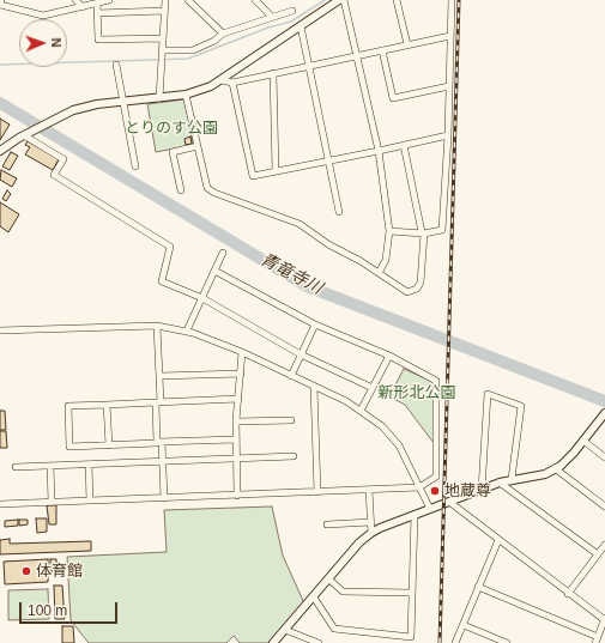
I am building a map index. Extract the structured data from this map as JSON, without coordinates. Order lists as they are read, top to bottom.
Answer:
{
  "water": ["青竜寺川"],
  "parks": ["とりのす公園", "新形北公園"],
  "places": ["地蔵尊", "体育館"],
  "scale_bar": "100 m",
  "north": "right"
}
